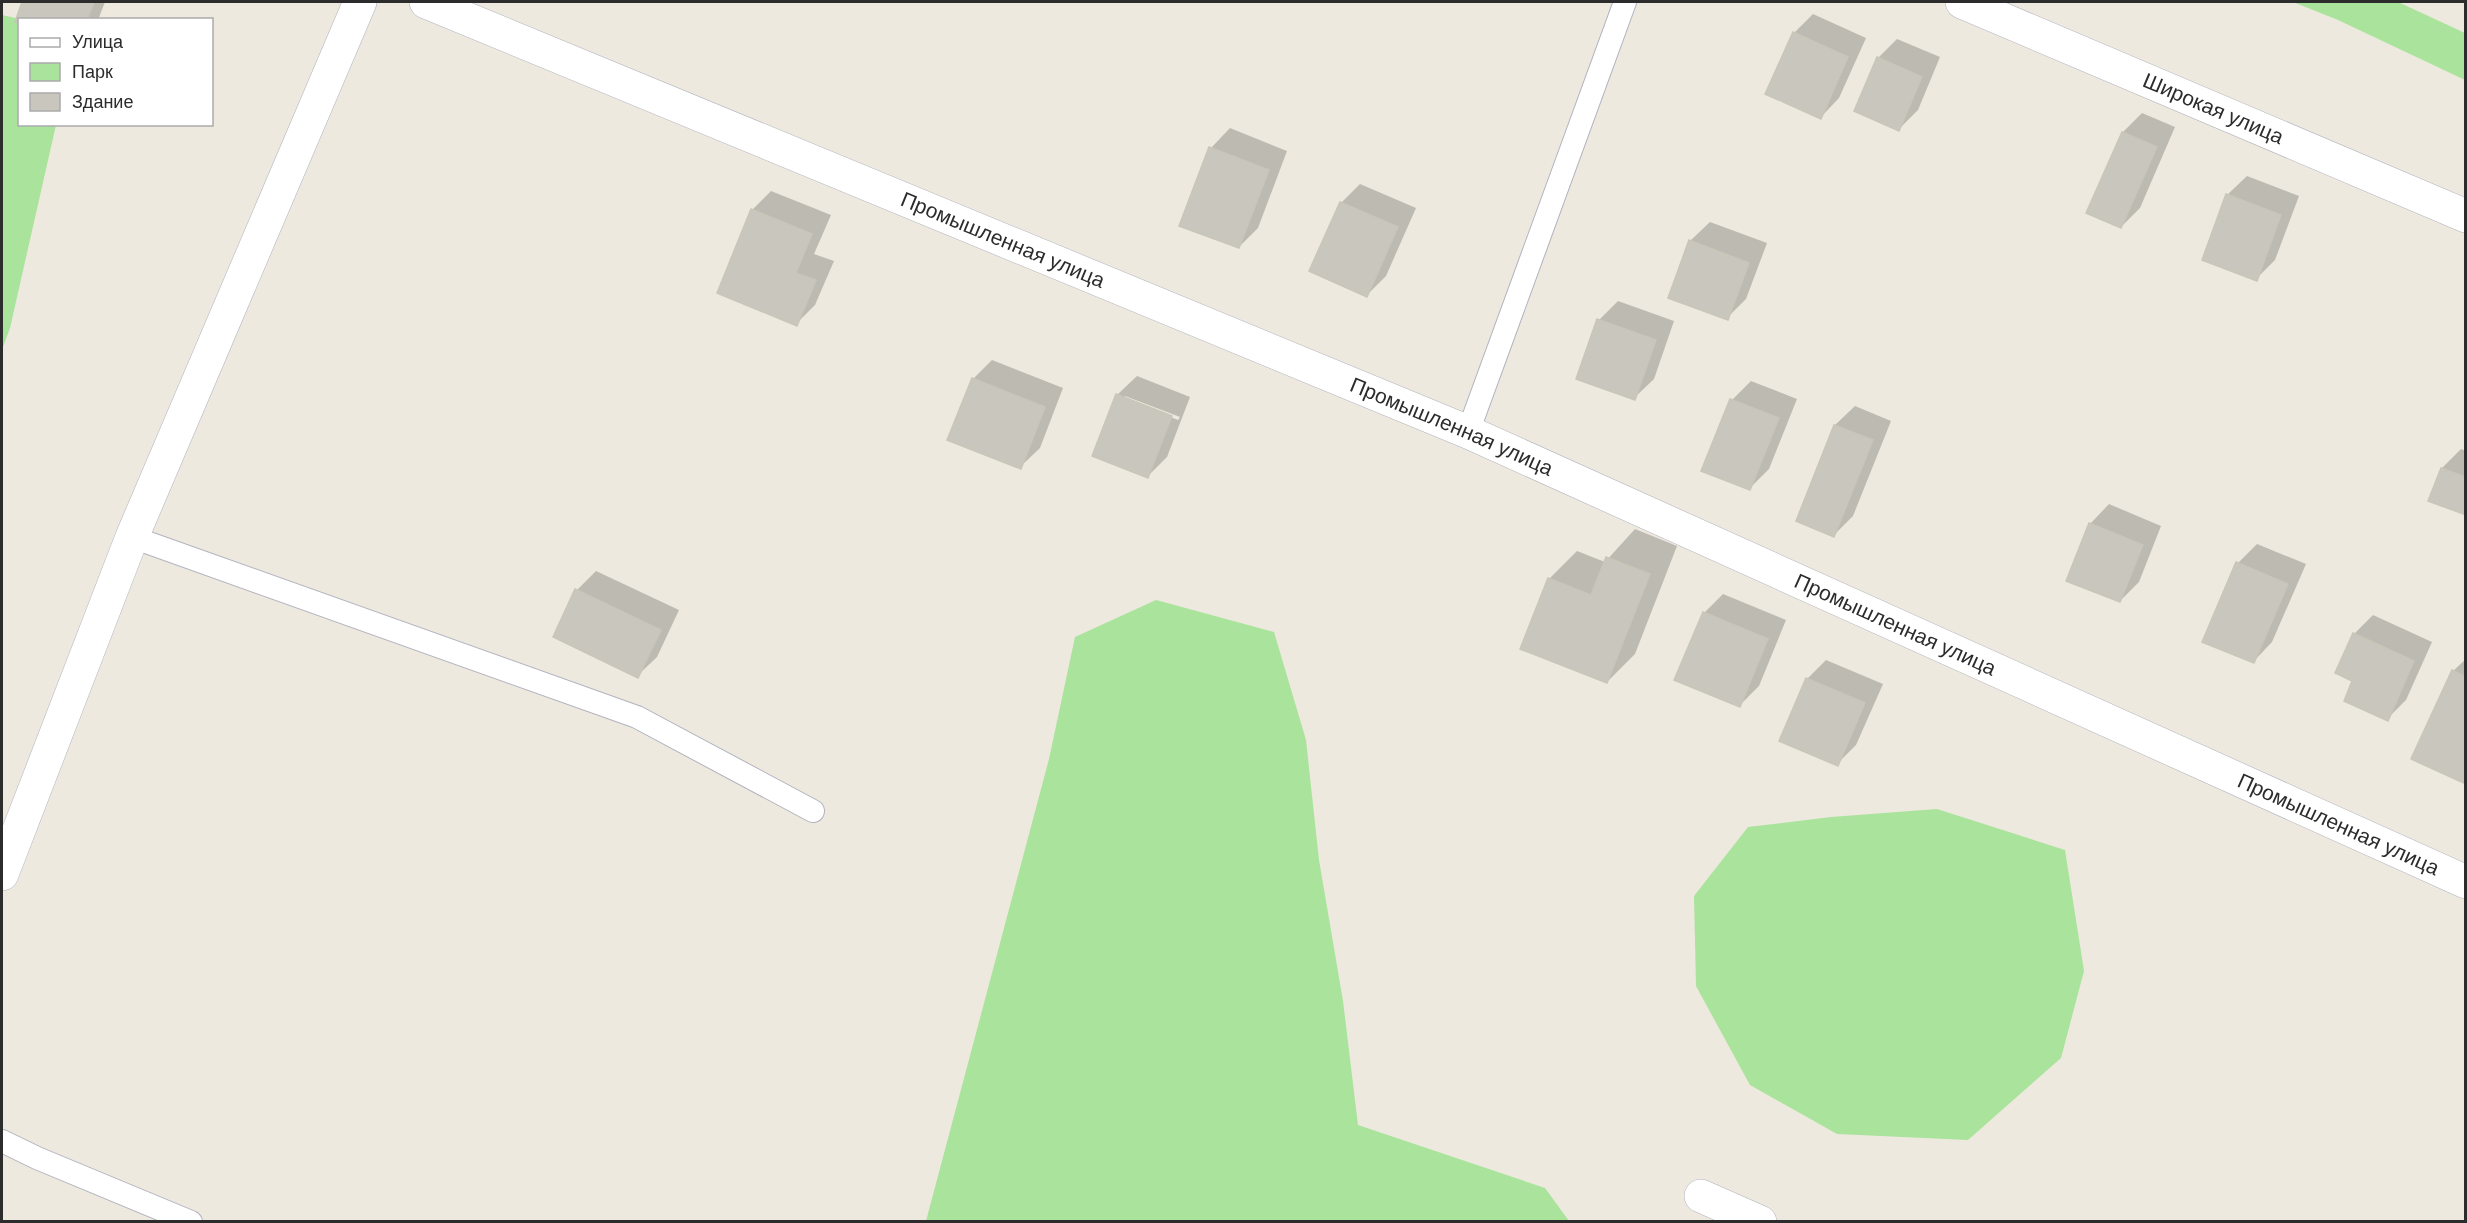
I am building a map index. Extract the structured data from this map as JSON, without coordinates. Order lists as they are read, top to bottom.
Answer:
{
  "streets": {
    "street": ["Широкая улица", "Промышленная улица"]
  },
  "legend": ["Улица", "Парк", "Здание"]
}
